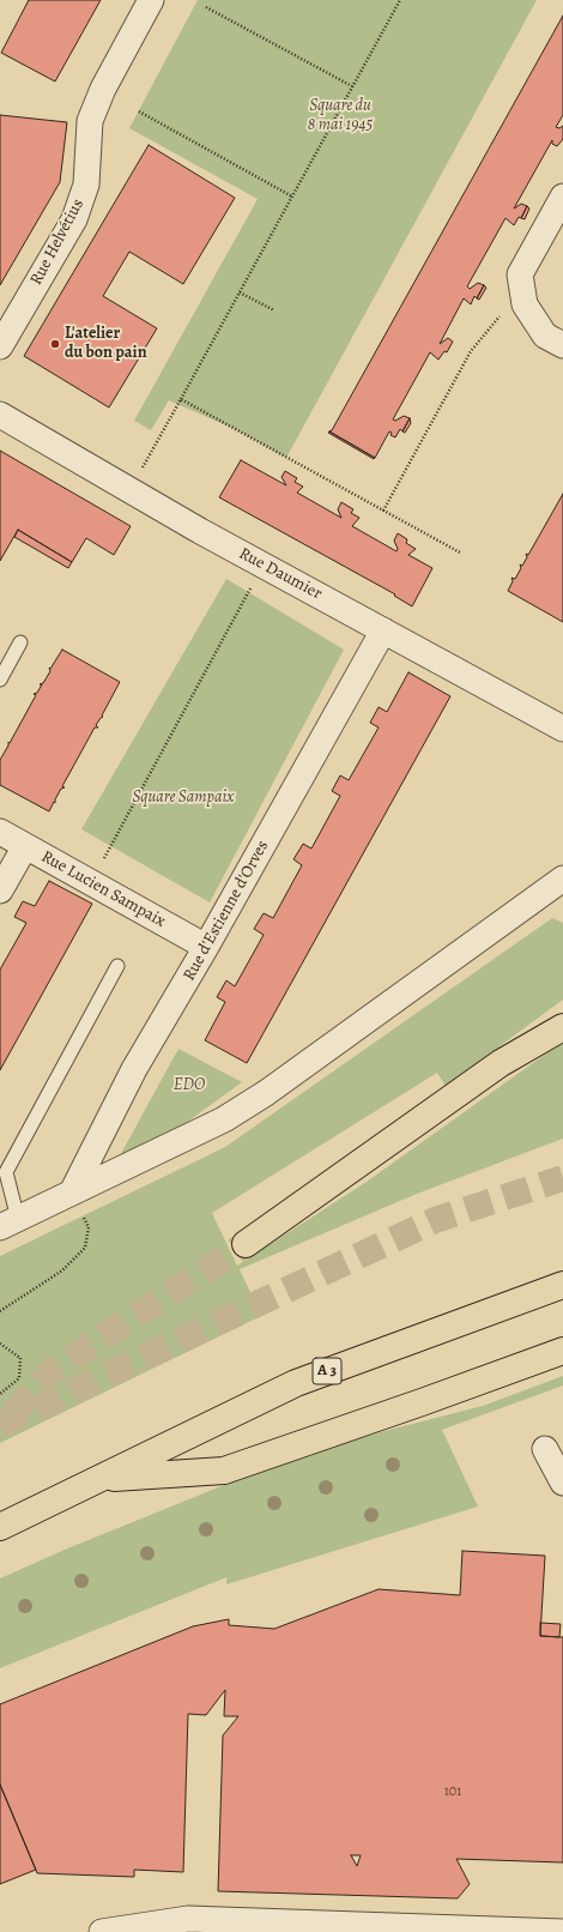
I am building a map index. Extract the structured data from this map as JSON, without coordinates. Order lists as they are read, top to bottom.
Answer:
{
  "streets": {
    "highway": ["A 3"],
    "street": [
      "Rue Helvétius",
      "Rue Daumier",
      "Rue Lucien Sampaix",
      "Rue d'Estienne d'Orves"
    ]
  },
  "crossings": [
    ["Rue Daumier", "Rue d'Estienne d'Orves"],
    ["Rue Lucien Sampaix", "Rue d'Estienne d'Orves"]
  ],
  "parks": ["Square du 8 mai 1945", "Square Sampaix", "EDO"],
  "places": ["L'atelier du bon pain"],
  "house_numbers": ["101"]
}
